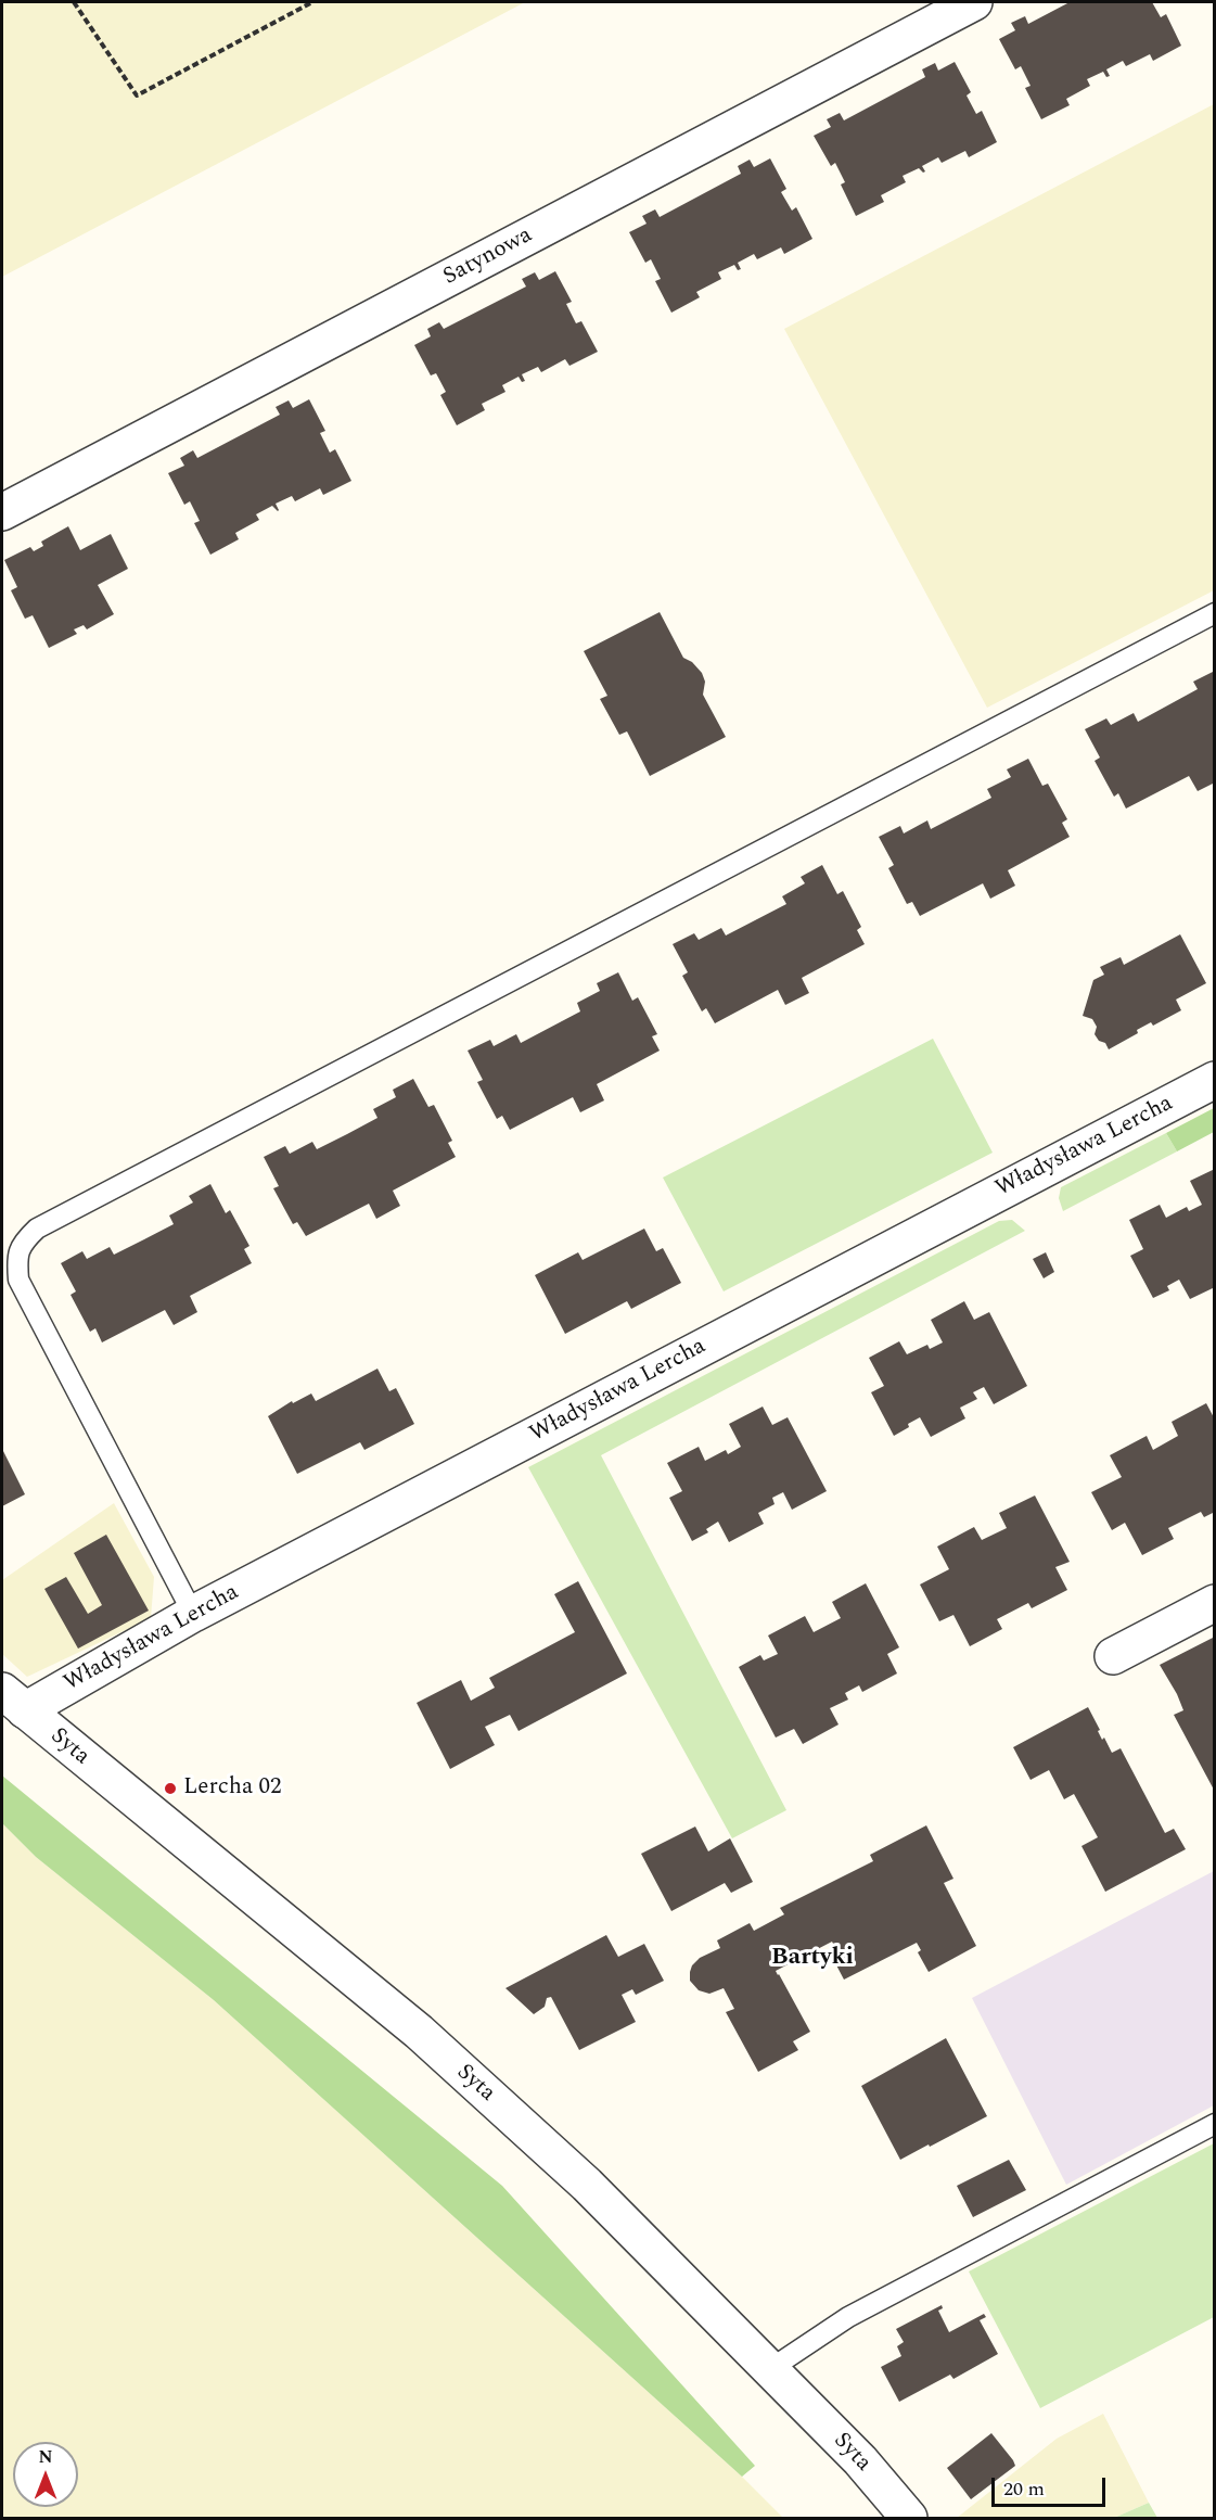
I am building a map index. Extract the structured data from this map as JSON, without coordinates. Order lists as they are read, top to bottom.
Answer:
{
  "streets": {
    "street": ["Satynowa", "Władysława Lercha", "Syta"]
  },
  "crossings": [
    ["Władysława Lercha", "Syta"]
  ],
  "districts": ["Bartyki"],
  "places": ["Lercha 02"],
  "scale_bar": "20 m",
  "north": "top"
}
